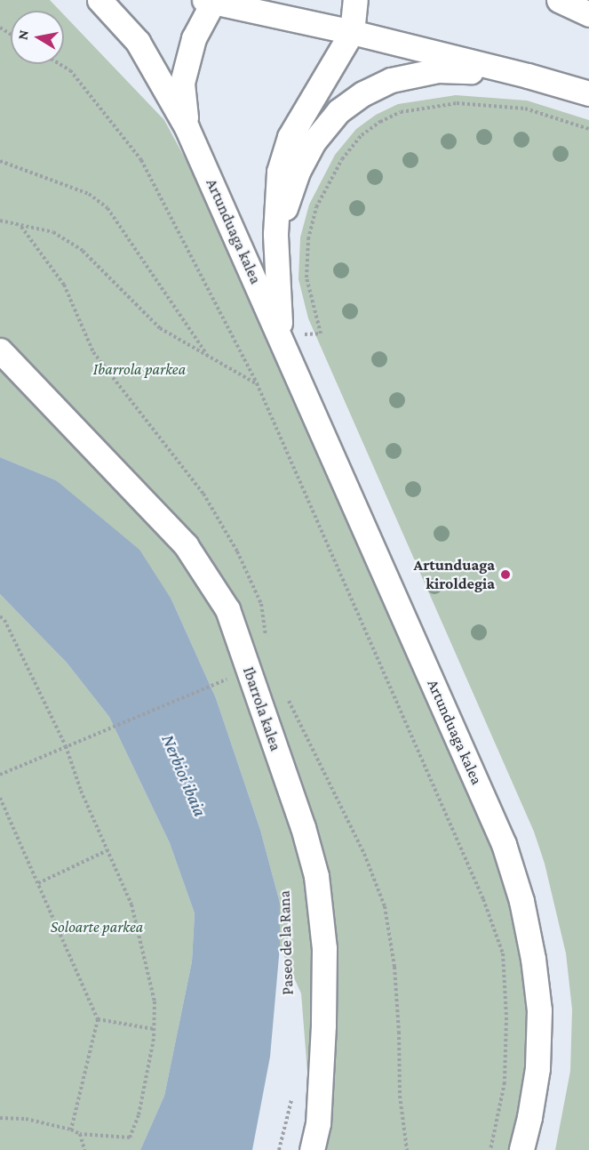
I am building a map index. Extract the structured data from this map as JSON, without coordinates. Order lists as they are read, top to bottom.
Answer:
{
  "streets": {
    "street": ["Artunduaga kalea", "Ibarrola kalea"]
  },
  "water": ["Nerbioi ibaia"],
  "parks": ["Ibarrola parkea", "Soloarte parkea"],
  "places": ["Artunduaga kiroldegia"],
  "north": "left"
}
